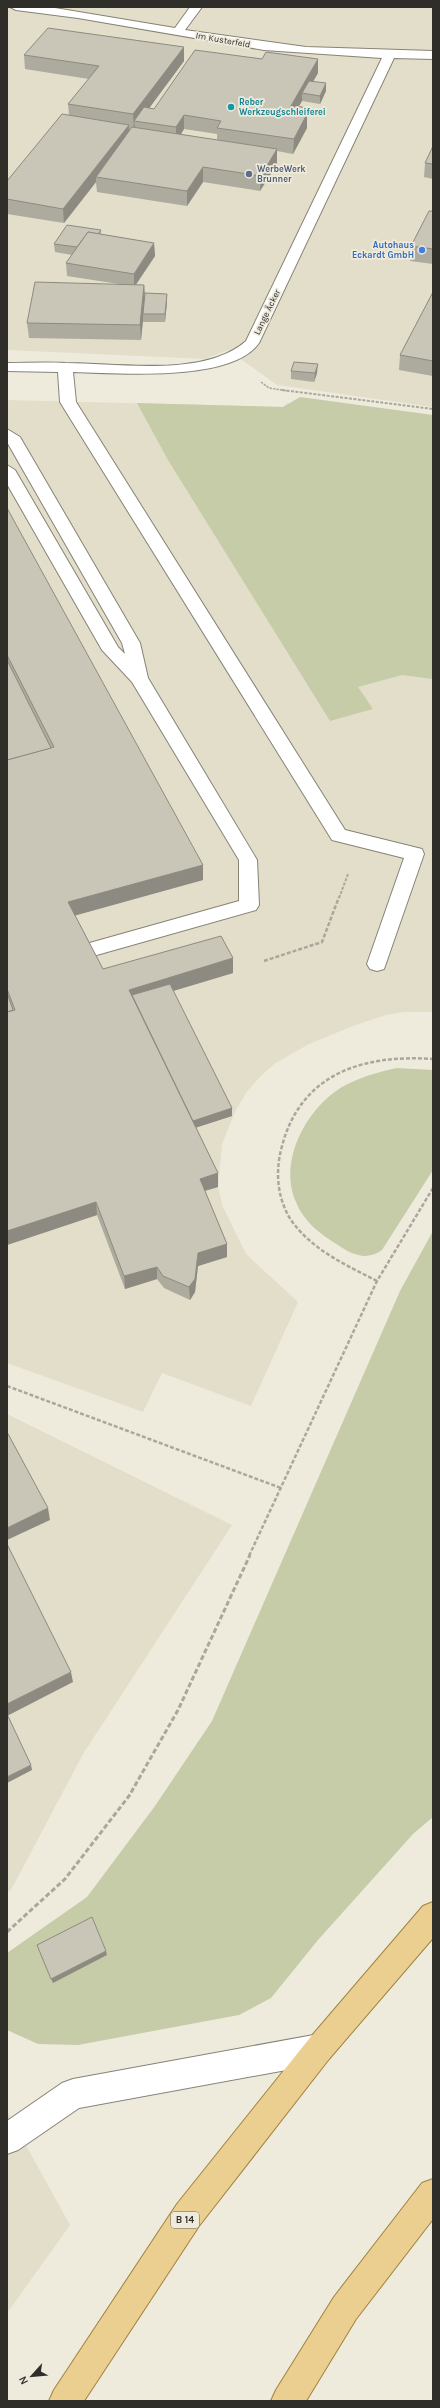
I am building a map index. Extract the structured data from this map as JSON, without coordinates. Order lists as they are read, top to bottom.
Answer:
{
  "streets": {
    "main road": ["B 14"],
    "street": ["Im Kusterfeld", "Lange Äcker"]
  },
  "crossings": [
    ["Im Kusterfeld", "Lange Äcker"]
  ],
  "places": ["Reber Werkzeugschleiferei", "WerbeWerk Brunner", "Autohaus Eckardt GmbH"],
  "north": "bottom left"
}
